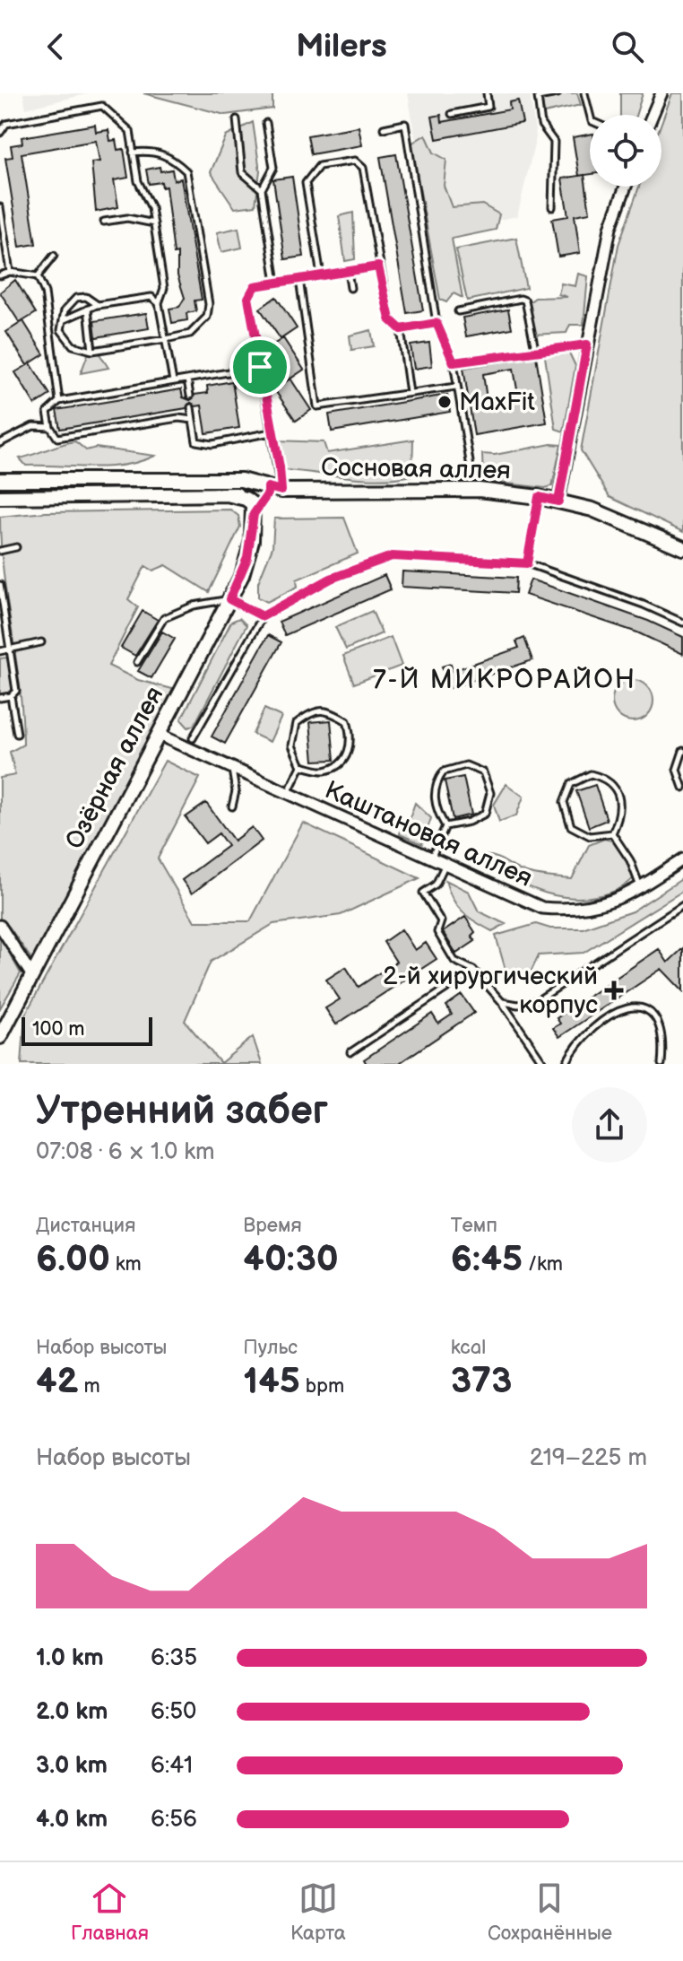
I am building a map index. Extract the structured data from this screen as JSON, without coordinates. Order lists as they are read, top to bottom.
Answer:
{
  "streets": {
    "main road": ["Сосновая аллея", "Озёрная аллея"],
    "street": ["Каштановая аллея"]
  },
  "crossings": [
    ["Озёрная аллея", "Каштановая аллея"]
  ],
  "districts": ["7-Й МИКРОРАЙОН"],
  "places": {
    "other": ["MaxFit"],
    "health": ["2-й хирургический корпус"]
  },
  "scale_bar": "100 m",
  "page": {
    "header": "Milers",
    "scale": "100 m",
    "heading": ["Утренний забег", "07:08 · 6 × 1.0 km"],
    "stats": [
      ["Дистанция", "6.00 km"],
      ["Время", "40:30"],
      ["Темп", "6:45 /km"],
      ["Набор высоты", "42 m"],
      ["Пульс", "145 bpm"],
      ["kcal", "373"]
    ],
    "chart": ["Набор высоты", "219–225 m"],
    "list": [
      {
        "name": "1.0 km",
        "note": "6:35"
      },
      {
        "name": "2.0 km",
        "note": "6:50"
      },
      {
        "name": "3.0 km",
        "note": "6:41"
      },
      {
        "name": "4.0 km",
        "note": "6:56"
      }
    ],
    "tabs": ["Главная", "Карта", "Сохранённые"]
  }
}
